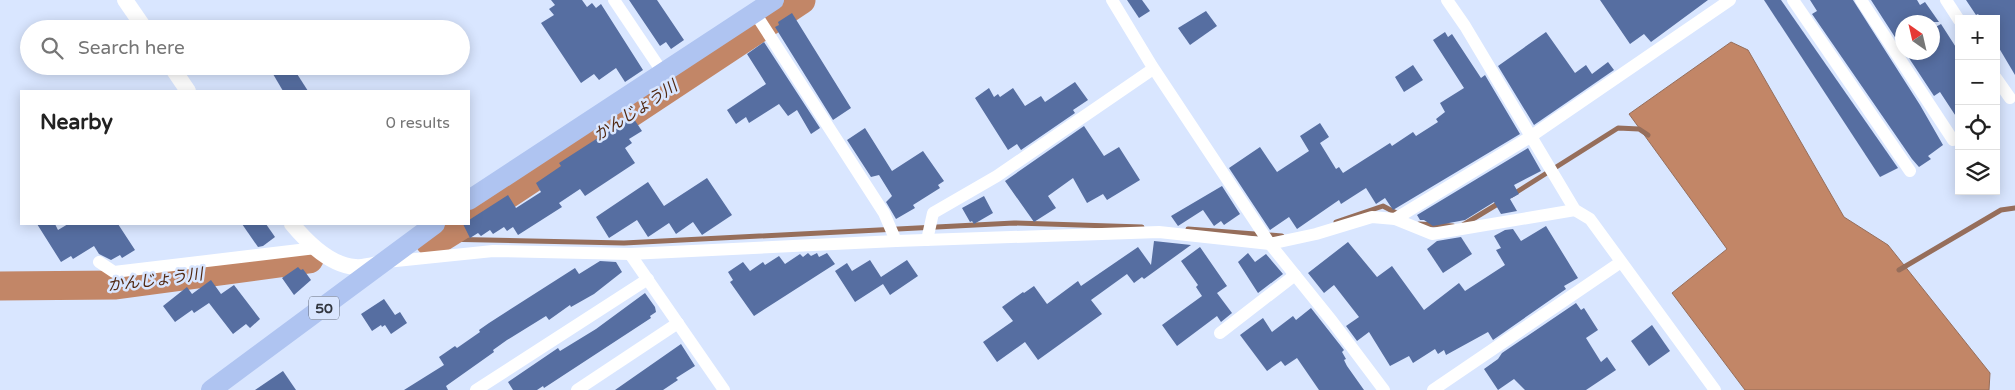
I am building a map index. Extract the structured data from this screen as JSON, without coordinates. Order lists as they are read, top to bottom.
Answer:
{
  "streets": {
    "main road": ["50"]
  },
  "water": ["かんじょう川"],
  "north": "top left",
  "page": {
    "map_buttons": ["+", "−"],
    "search": "Search here",
    "heading": ["Nearby", "0 results"]
  }
}
